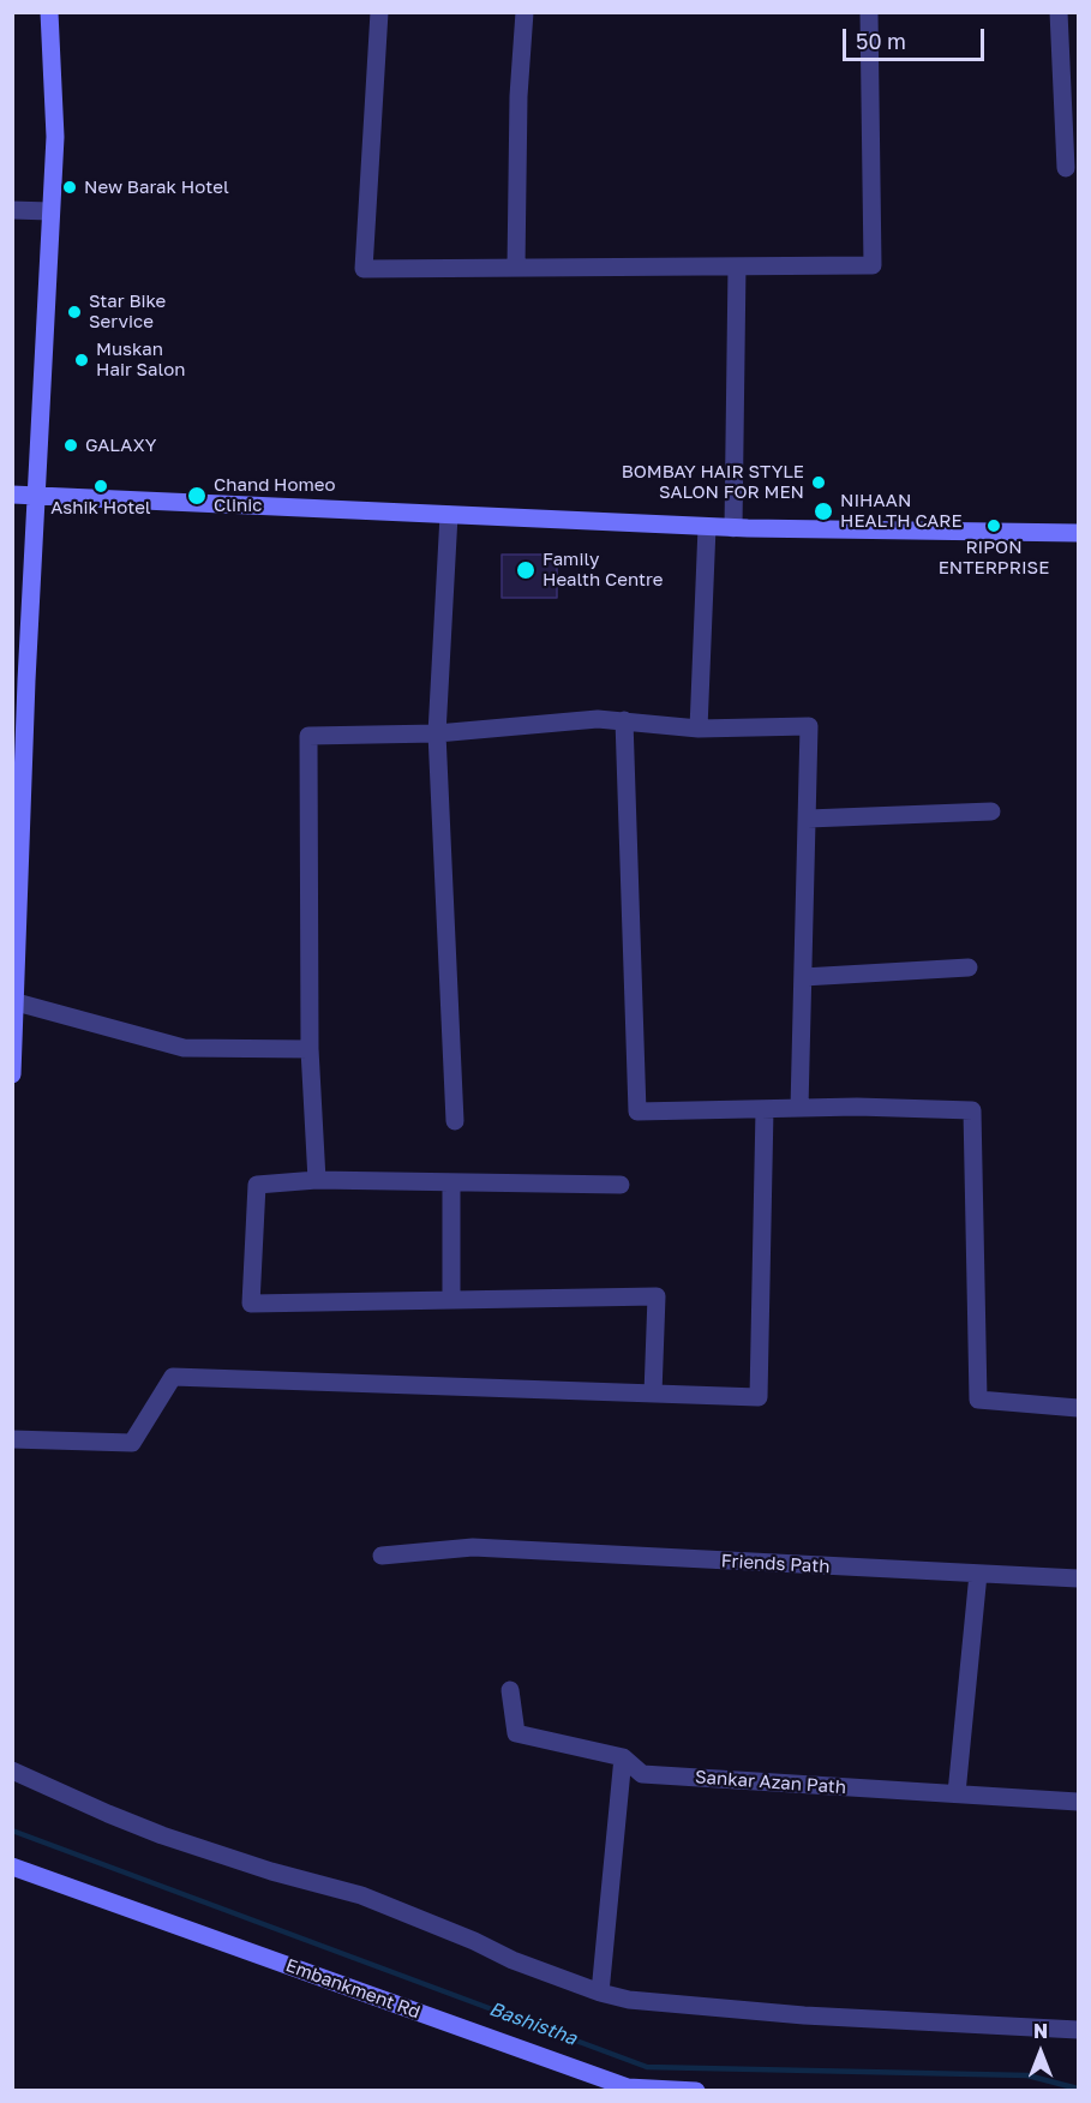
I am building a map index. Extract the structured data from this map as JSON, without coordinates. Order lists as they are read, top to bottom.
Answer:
{
  "streets": {
    "street": ["Friends Path", "Sankar Azan Path", "Embankment Rd"]
  },
  "water": ["Bashistha"],
  "places": [
    "New Barak Hotel",
    "Star Bike Service",
    "Muskan Hair Salon",
    "GALAXY",
    "BOMBAY HAIR STYLE SALON FOR MEN",
    "Ashik Hotel",
    "Chand Homeo Clinic",
    "NIHAAN HEALTH CARE",
    "RIPON ENTERPRISE",
    "Family Health Centre"
  ],
  "scale_bar": "50 m",
  "north": "top"
}
